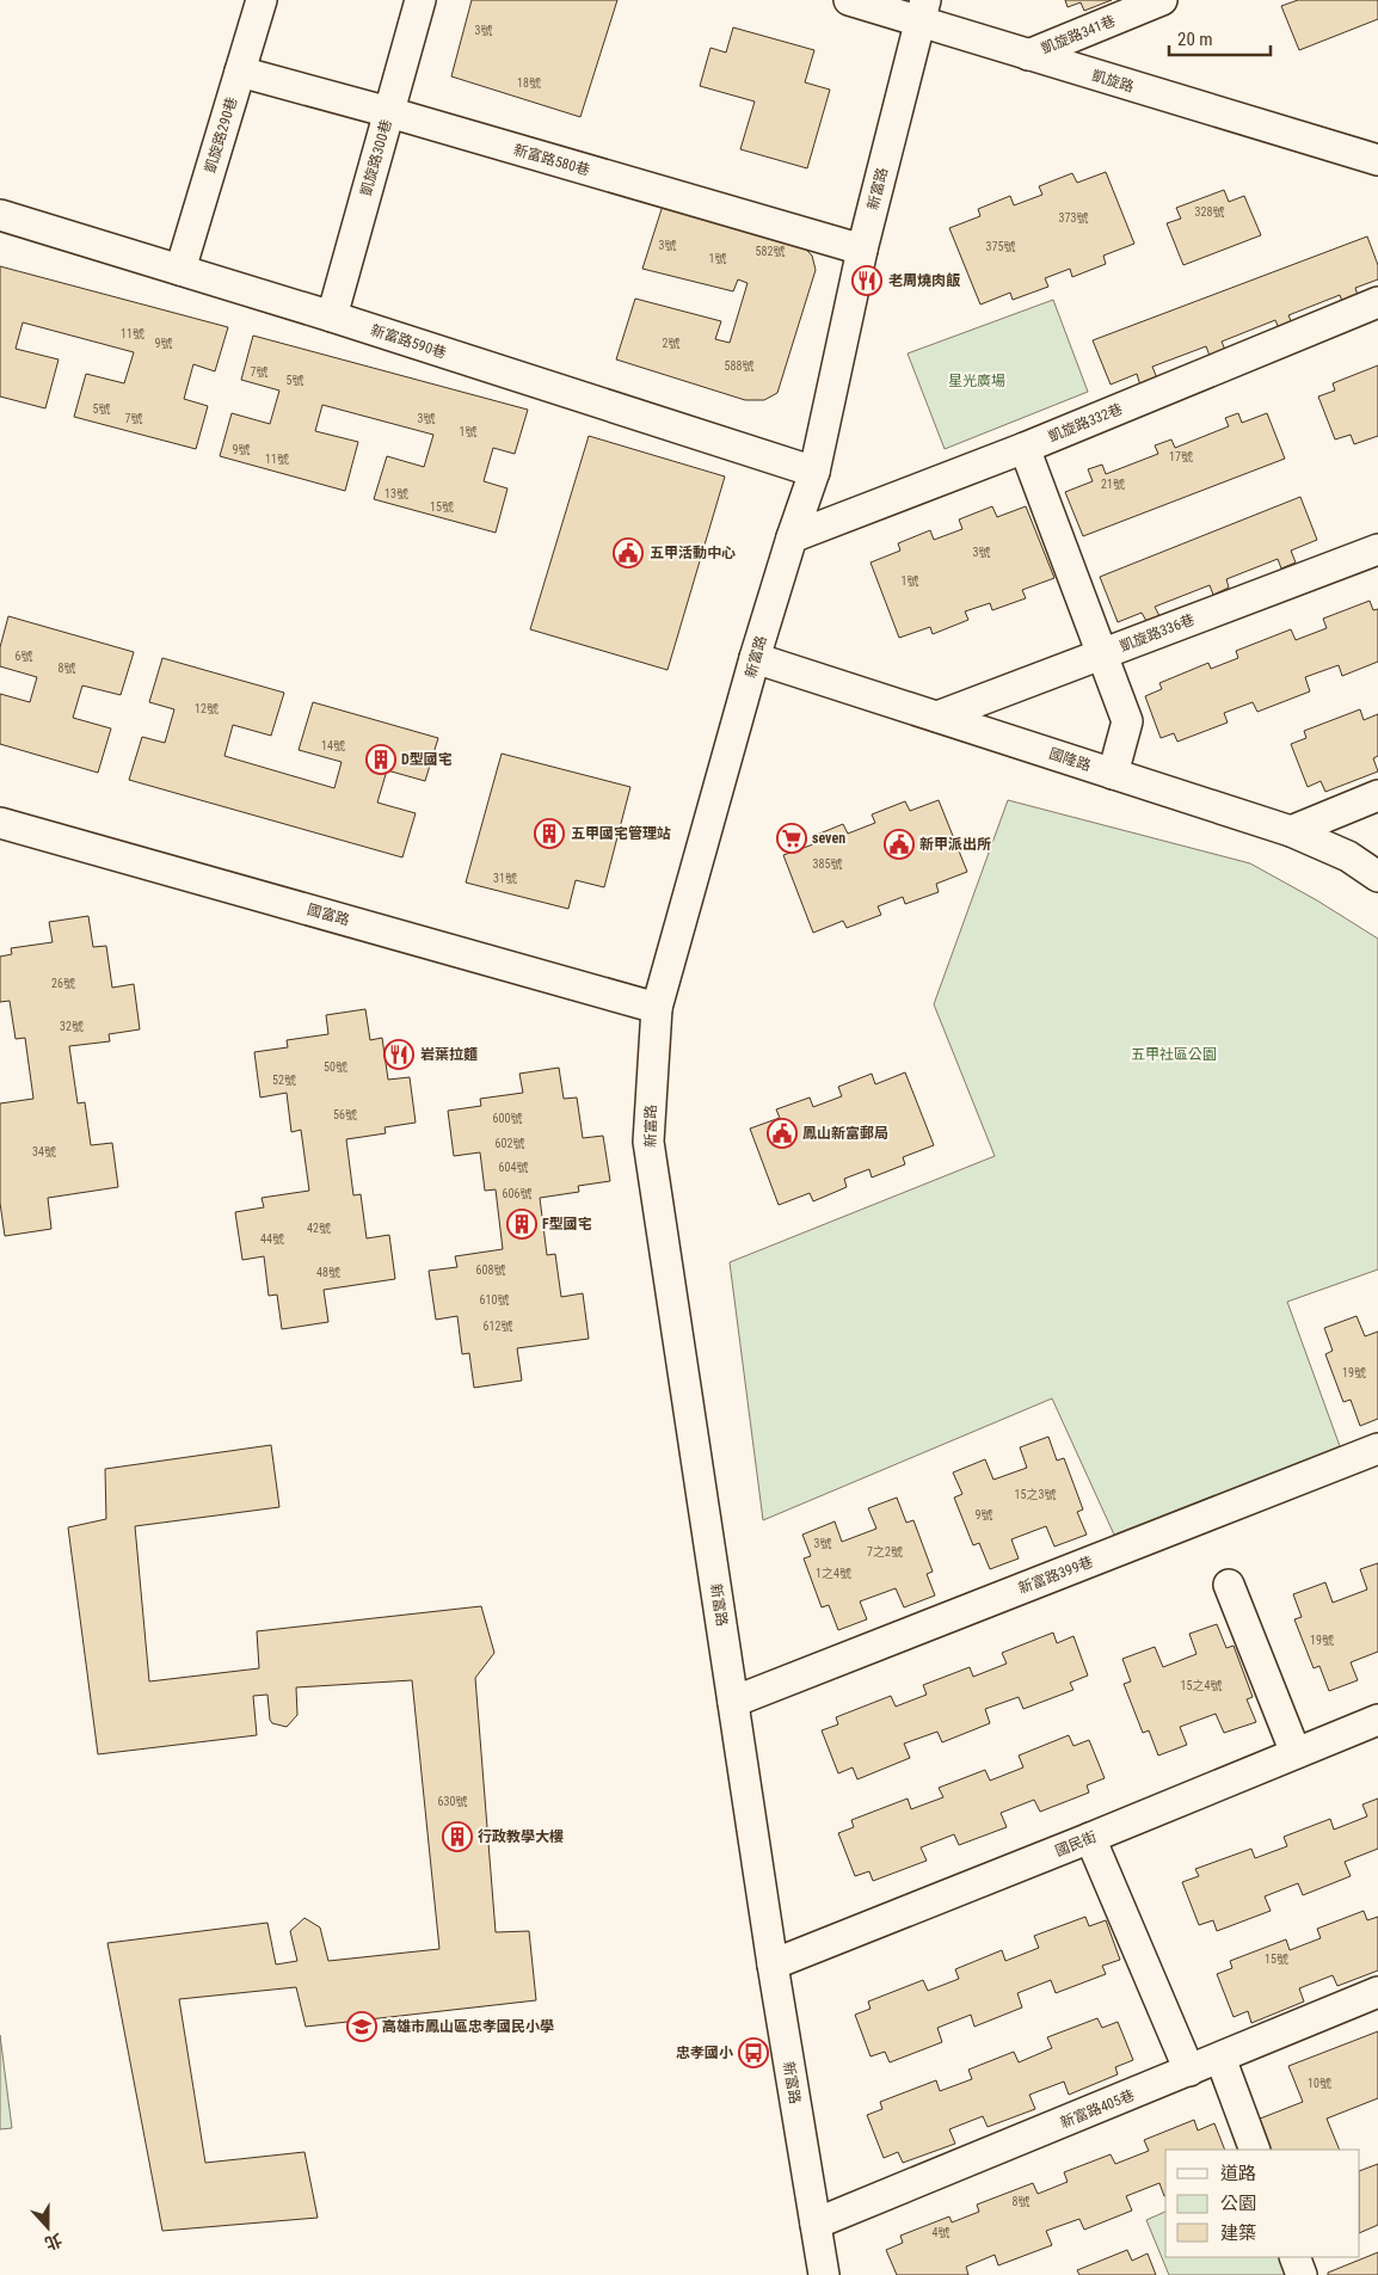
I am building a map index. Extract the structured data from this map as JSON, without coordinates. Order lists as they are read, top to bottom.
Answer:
{
  "streets": {
    "street": [
      "凱旋路341巷",
      "凱旋路",
      "凱旋路290巷",
      "凱旋路300巷",
      "新富路580巷",
      "新富路",
      "新富路590巷",
      "凱旋路332巷",
      "凱旋路336巷",
      "國隆路",
      "國富路",
      "新富路399巷",
      "國民街",
      "新富路405巷"
    ]
  },
  "crossings": [
    ["凱旋路341巷", "凱旋路"],
    ["凱旋路", "新富路"],
    ["凱旋路290巷", "新富路580巷"],
    ["凱旋路290巷", "新富路590巷"],
    ["凱旋路300巷", "新富路580巷"],
    ["凱旋路300巷", "新富路590巷"],
    ["新富路580巷", "新富路"],
    ["新富路", "新富路590巷"],
    ["新富路", "凱旋路332巷"],
    ["新富路", "國隆路"],
    ["新富路", "國富路"],
    ["新富路", "新富路399巷"],
    ["新富路", "國民街"],
    ["新富路", "新富路405巷"],
    ["凱旋路336巷", "國隆路"]
  ],
  "parks": ["星光廣場", "五甲社區公園"],
  "places": {
    "restaurant": ["老周燒肉飯", "岩葉拉麵"],
    "public building": ["五甲活動中心", "新甲派出所", "鳳山新富郵局"],
    "building": [
      "D型國宅",
      "五甲國宅管理站",
      "F型國宅",
      "行政教學大樓"
    ],
    "supermarket": ["seven"],
    "school or university": ["高雄市鳳山區忠孝國民小學"],
    "bus stop": ["忠孝國小"]
  },
  "house_numbers": [
    "3號",
    "18號",
    "328號",
    "373號",
    "3號",
    "375號",
    "582號",
    "1號",
    "11號",
    "9號",
    "2號",
    "588號",
    "7號",
    "5號",
    "5號",
    "7號",
    "3號",
    "1號",
    "9號",
    "17號",
    "11號",
    "21號",
    "13號",
    "15號",
    "3號",
    "1號",
    "6號",
    "8號",
    "12號",
    "14號",
    "385號",
    "31號",
    "26號",
    "32號",
    "50號",
    "52號",
    "56號",
    "600號",
    "602號",
    "34號",
    "604號",
    "606號",
    "42號",
    "44號",
    "608號",
    "48號",
    "610號",
    "612號",
    "19號",
    "15之3號",
    "9號",
    "3號",
    "7之2號",
    "1之4號",
    "19號",
    "15之4號",
    "630號",
    "15號",
    "10號",
    "8號",
    "4號"
  ],
  "legend": ["道路", "公園", "建築"],
  "scale_bar": "20 m",
  "north": "bottom"
}
